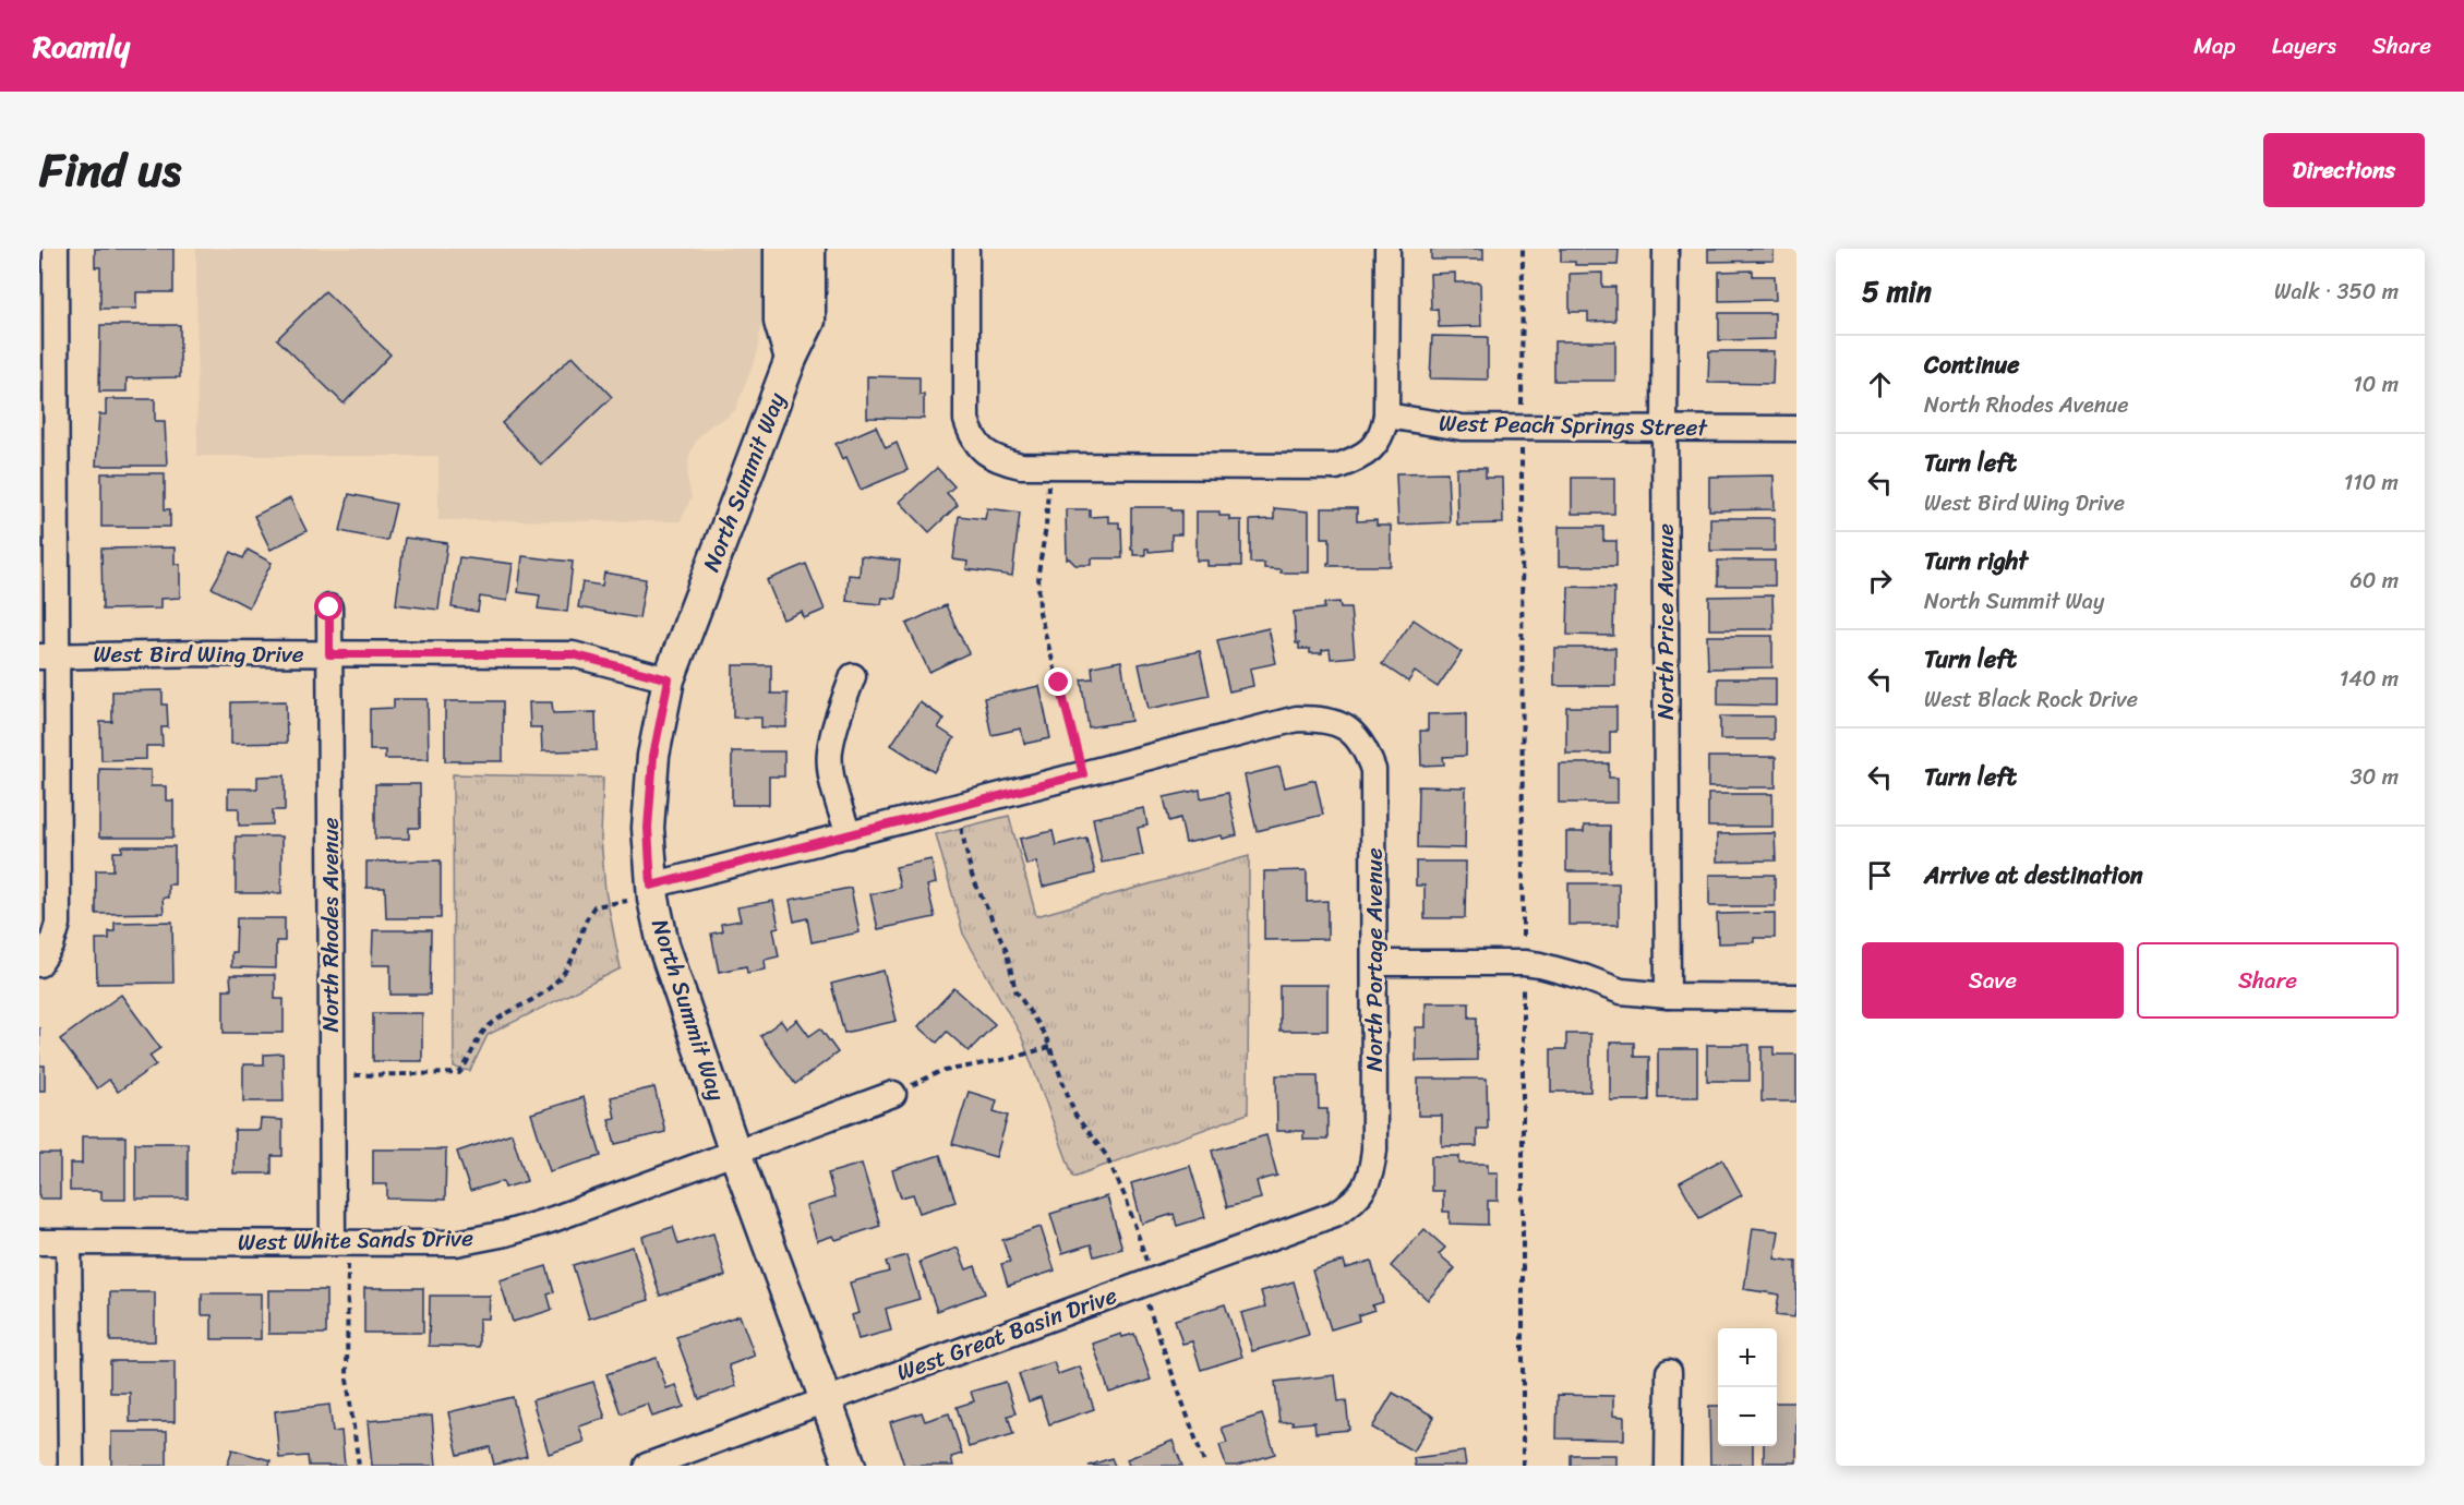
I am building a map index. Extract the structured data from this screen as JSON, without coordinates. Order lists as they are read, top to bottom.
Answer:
{
  "streets": {
    "street": [
      "West Peach Springs Street",
      "North Summit Way",
      "North Price Avenue",
      "West Bird Wing Drive",
      "North Rhodes Avenue",
      "North Portage Avenue",
      "West White Sands Drive",
      "West Great Basin Drive"
    ]
  },
  "crossings": [
    ["West Peach Springs Street", "North Price Avenue"],
    ["North Summit Way", "West Bird Wing Drive"],
    ["North Summit Way", "West White Sands Drive"],
    ["North Summit Way", "West Great Basin Drive"],
    ["West Bird Wing Drive", "North Rhodes Avenue"],
    ["North Rhodes Avenue", "West White Sands Drive"],
    ["North Portage Avenue", "West Great Basin Drive"]
  ],
  "page": {
    "header": "Roamly",
    "nav": ["Map", "Layers", "Share"],
    "title": "Find us",
    "buttons": [
      "Directions",
      ["Save", "Share"]
    ],
    "heading": ["5 min", "Walk · 350 m"],
    "list": [
      ["Continue", "North Rhodes Avenue", "10 m"],
      ["Turn left", "West Bird Wing Drive", "110 m"],
      ["Turn right", "North Summit Way", "60 m"],
      ["Turn left", "West Black Rock Drive", "140 m"],
      ["Turn left", "30 m"],
      "Arrive at destination"
    ],
    "map_buttons": ["+", "−"]
  }
}
